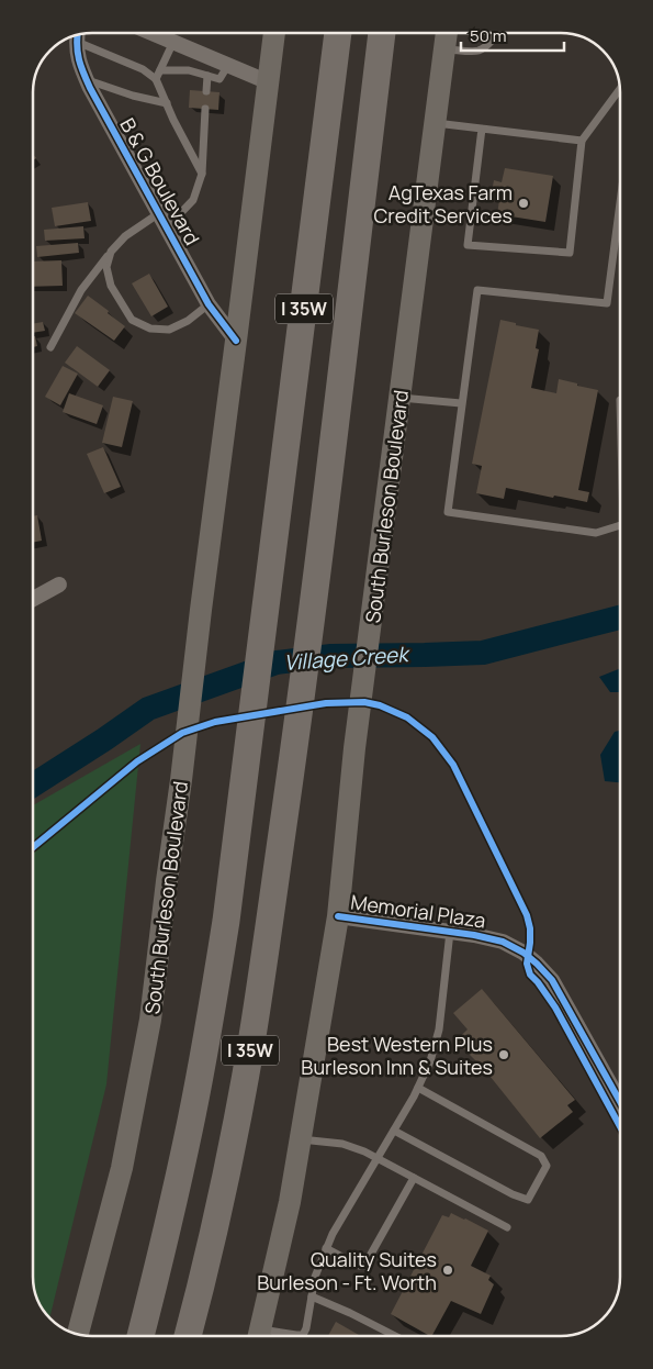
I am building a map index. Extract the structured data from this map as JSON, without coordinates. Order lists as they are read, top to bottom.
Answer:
{
  "streets": {
    "highway": ["I 35W"],
    "main road": ["South Burleson Boulevard"],
    "street": ["B & G Boulevard", "Memorial Plaza"]
  },
  "crossings": [
    ["B & G Boulevard", "South Burleson Boulevard"],
    ["South Burleson Boulevard", "Memorial Plaza"]
  ],
  "water": ["Village Creek"],
  "places": ["AgTexas Farm Credit Services", "Best Western Plus Burleson Inn & Suites", "Quality Suites Burleson - Ft. Worth"],
  "scale_bar": "50 m"
}
